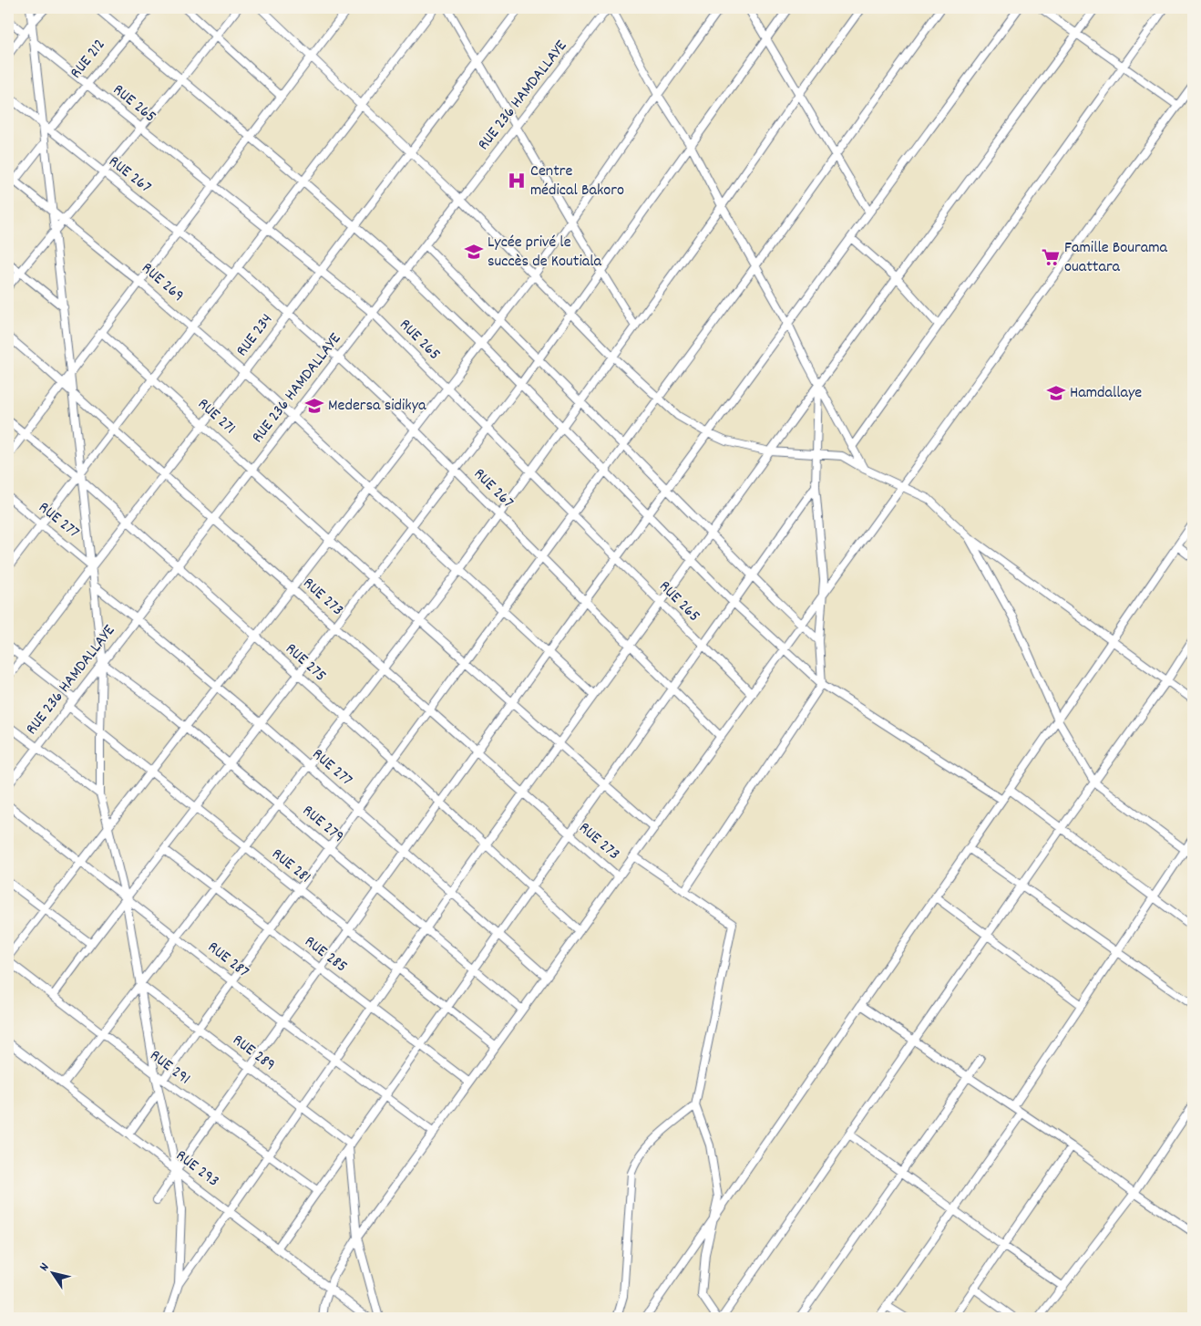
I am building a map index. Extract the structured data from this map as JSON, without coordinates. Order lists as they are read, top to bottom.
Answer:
{
  "streets": {
    "street": [
      "RUE 212",
      "RUE 236 HAMDALLAYE",
      "RUE 265",
      "RUE 267",
      "RUE 269",
      "RUE 234",
      "RUE 271",
      "RUE 277",
      "RUE 273",
      "RUE 275",
      "RUE 279",
      "RUE 281",
      "RUE 285",
      "RUE 287",
      "RUE 289",
      "RUE 291",
      "RUE 293"
    ]
  },
  "crossings": [
    ["RUE 212", "RUE 265"],
    ["RUE 212", "RUE 267"],
    ["RUE 236 HAMDALLAYE", "RUE 265"],
    ["RUE 236 HAMDALLAYE", "RUE 267"],
    ["RUE 236 HAMDALLAYE", "RUE 269"],
    ["RUE 236 HAMDALLAYE", "RUE 271"],
    ["RUE 236 HAMDALLAYE", "RUE 277"],
    ["RUE 236 HAMDALLAYE", "RUE 273"],
    ["RUE 236 HAMDALLAYE", "RUE 275"],
    ["RUE 236 HAMDALLAYE", "RUE 279"],
    ["RUE 236 HAMDALLAYE", "RUE 281"],
    ["RUE 265", "RUE 234"],
    ["RUE 267", "RUE 234"],
    ["RUE 269", "RUE 234"],
    ["RUE 234", "RUE 271"],
    ["RUE 234", "RUE 277"],
    ["RUE 234", "RUE 273"],
    ["RUE 234", "RUE 275"]
  ],
  "places": {
    "hospital": ["Centre médical Bakoro"],
    "school or university": ["Lycée privé le succès de Koutiala", "Hamdallaye", "Medersa sidikya"],
    "supermarket": ["Famille Bourama ouattara"]
  },
  "north": "top left"
}
